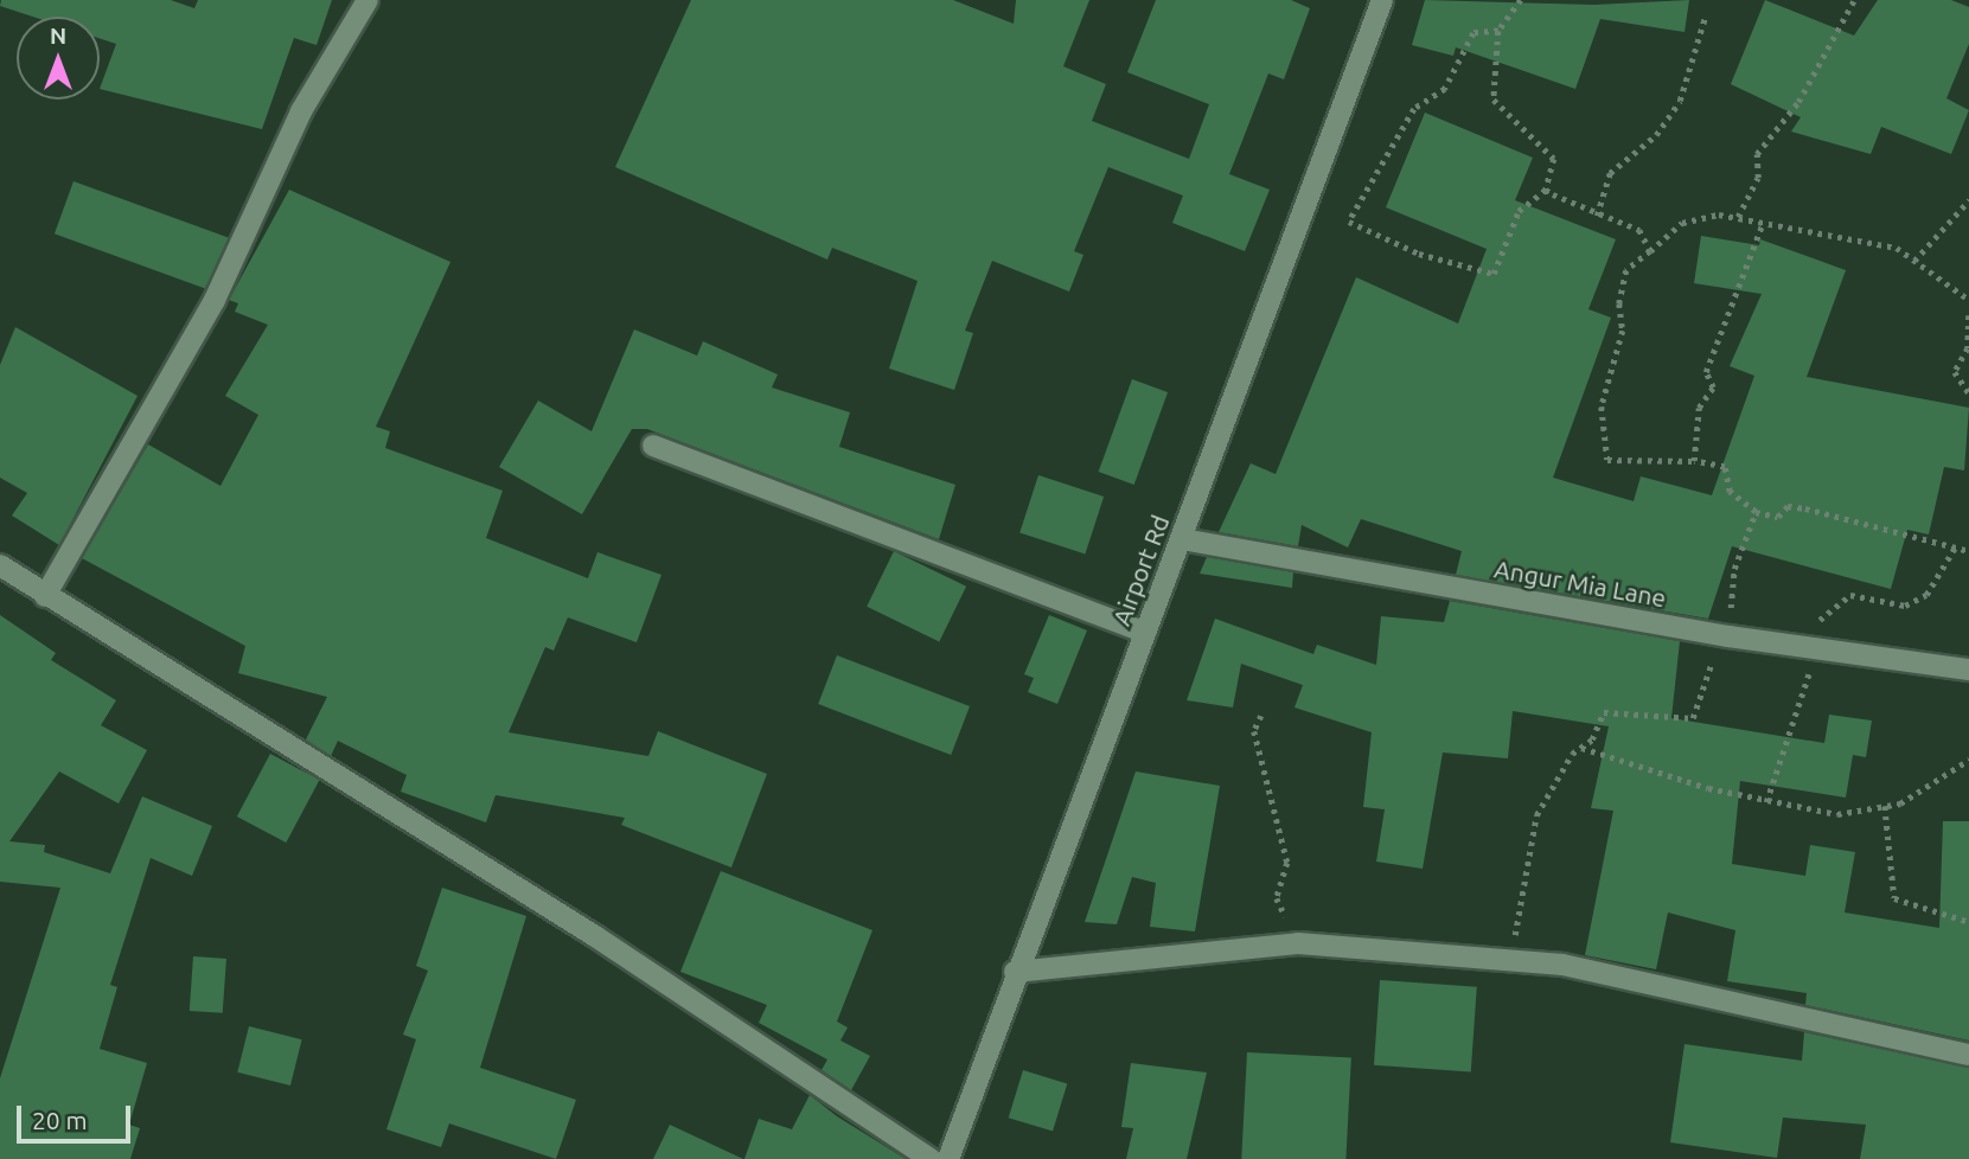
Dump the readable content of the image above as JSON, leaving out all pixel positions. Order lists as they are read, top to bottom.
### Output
{
  "streets": {
    "street": ["Airport Rd", "Angur Mia Lane"]
  },
  "crossings": [
    ["Airport Rd", "Angur Mia Lane"]
  ],
  "scale_bar": "20 m",
  "north": "top"
}
